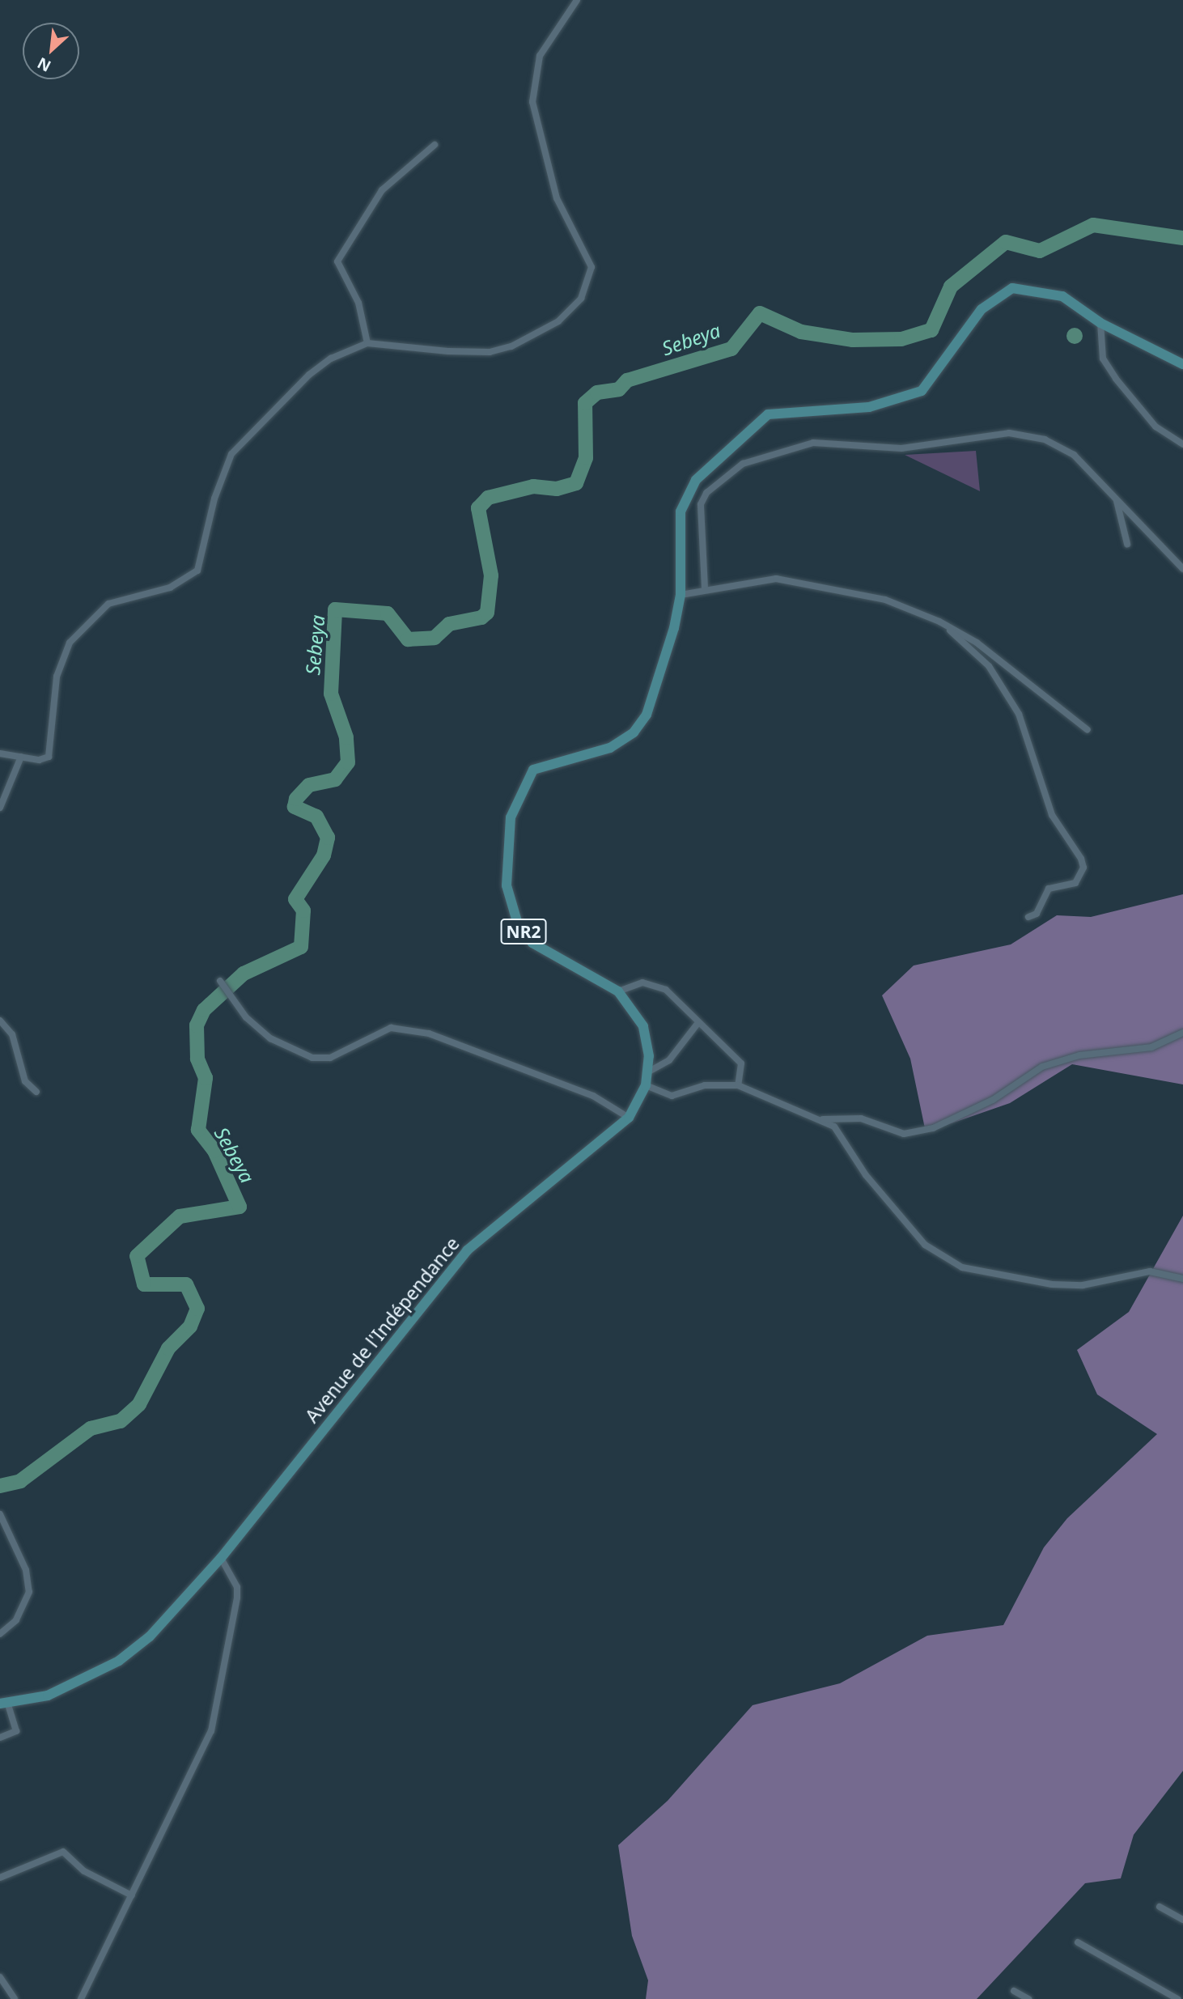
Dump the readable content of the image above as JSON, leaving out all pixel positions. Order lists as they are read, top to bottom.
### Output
{
  "streets": {
    "highway": ["NR2", "Avenue de l'Indépendance"]
  },
  "water": ["Sebeya"],
  "north": "bottom left"
}
